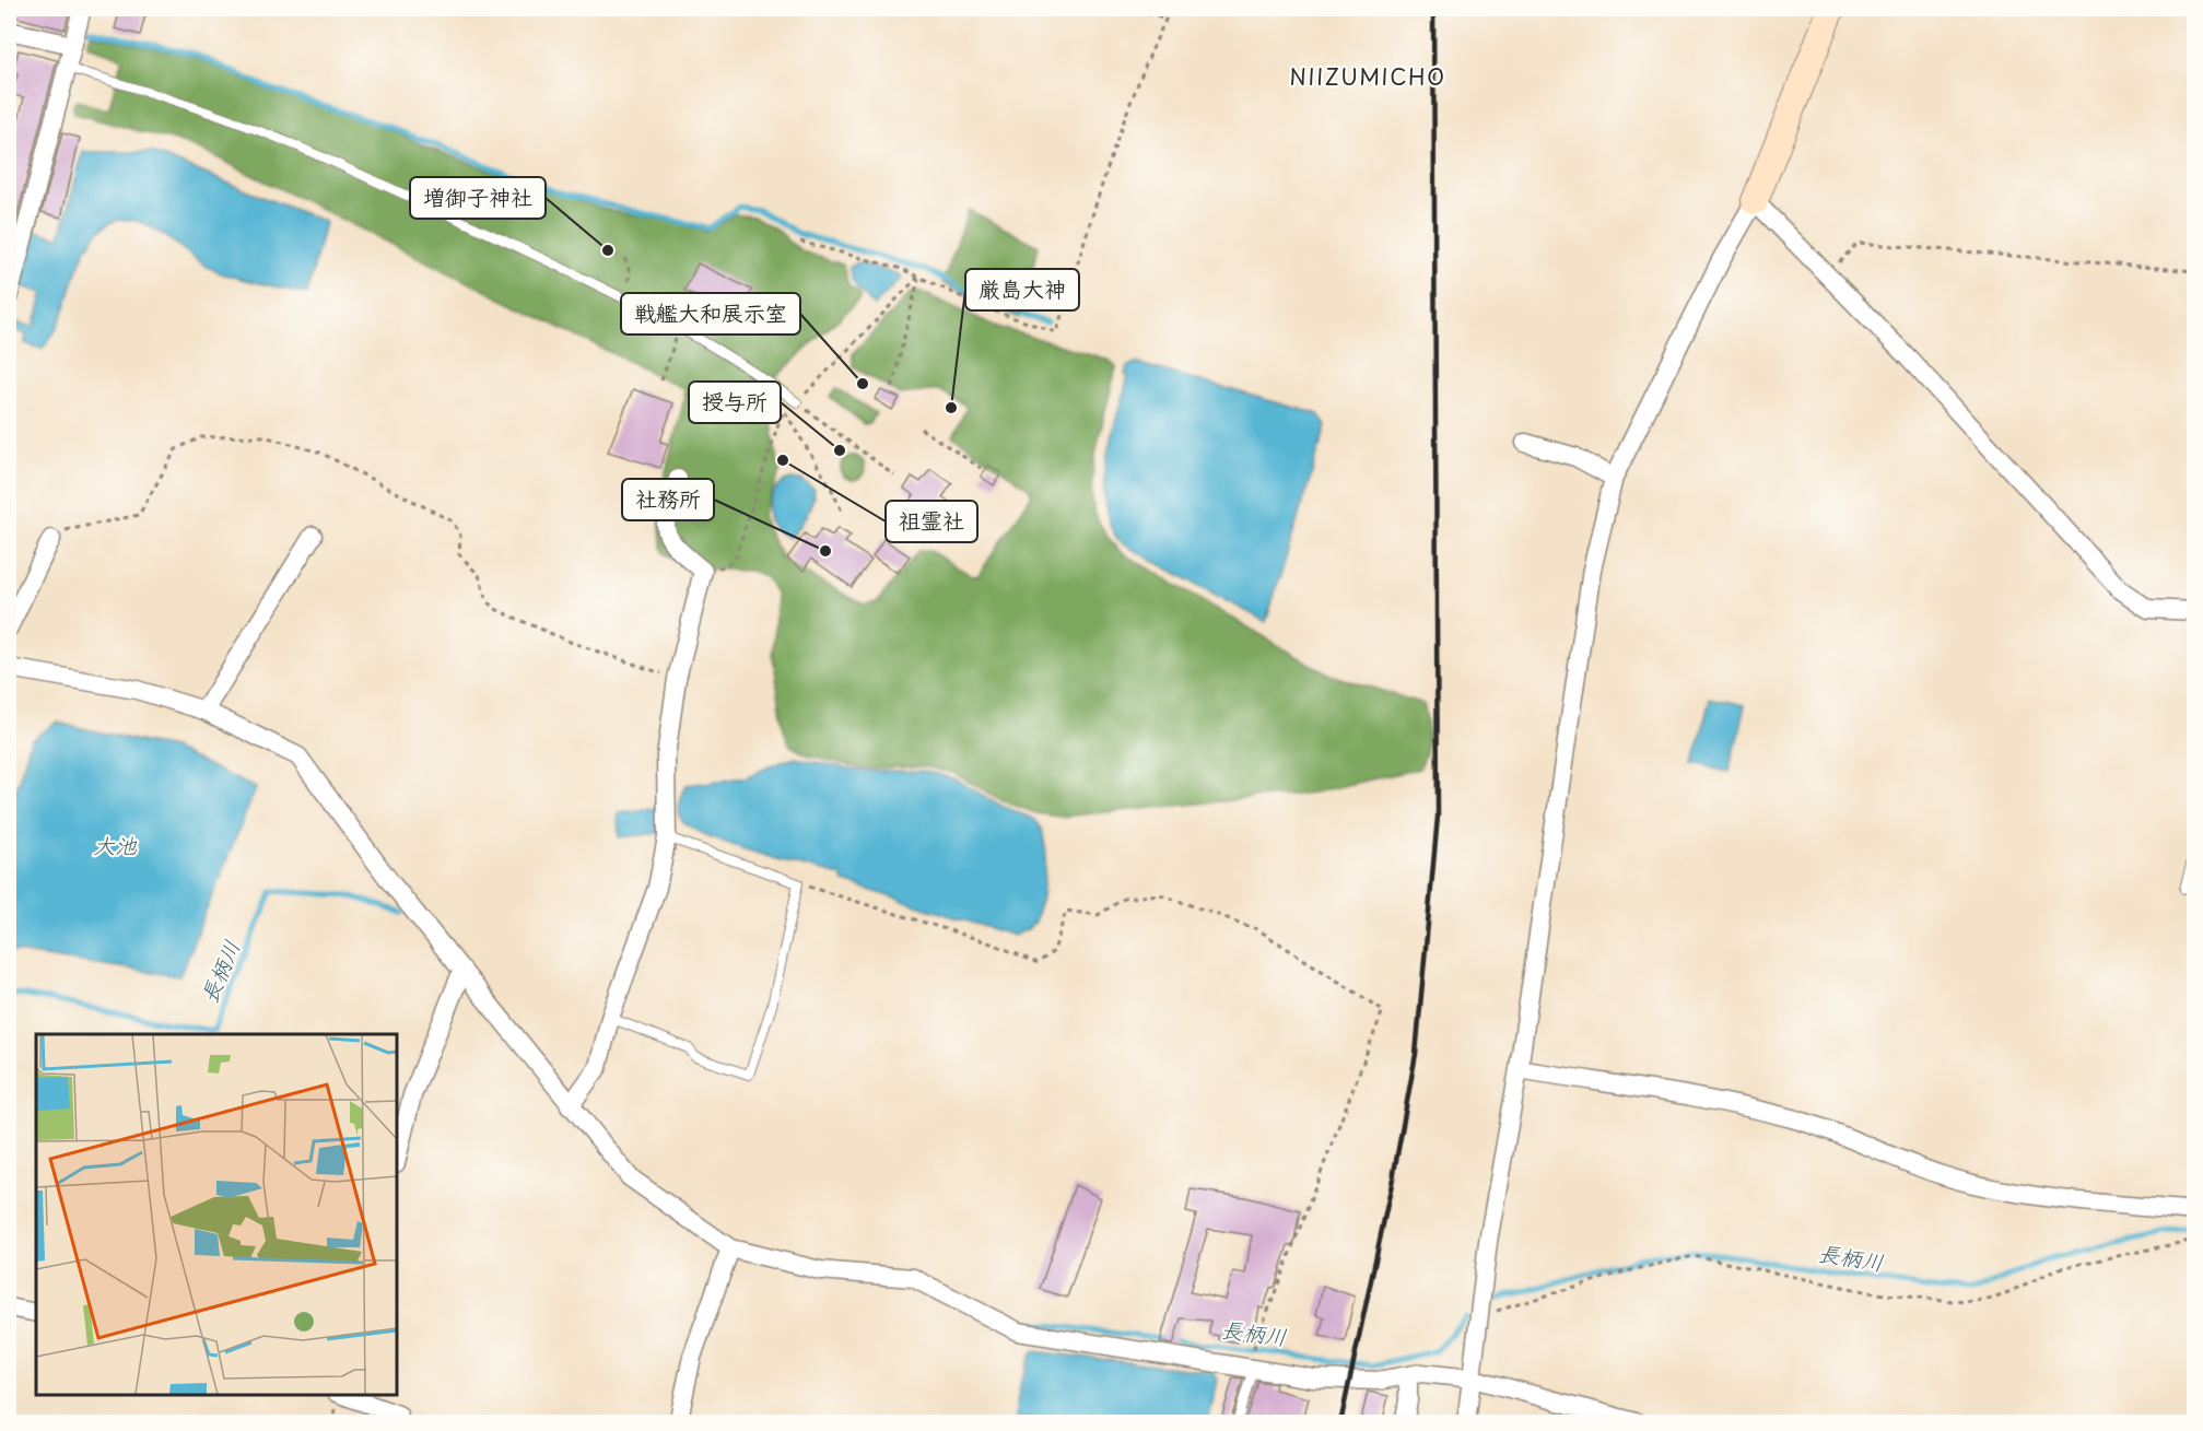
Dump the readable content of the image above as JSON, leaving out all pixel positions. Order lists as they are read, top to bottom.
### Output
{
  "districts": ["NIIZUMICHO"],
  "water": ["大池", "長柄川"],
  "places": [
    "増御子神社",
    "戦艦大和展示室",
    "厳島大神",
    "授与所",
    "祖霊社",
    "社務所"
  ]
}
